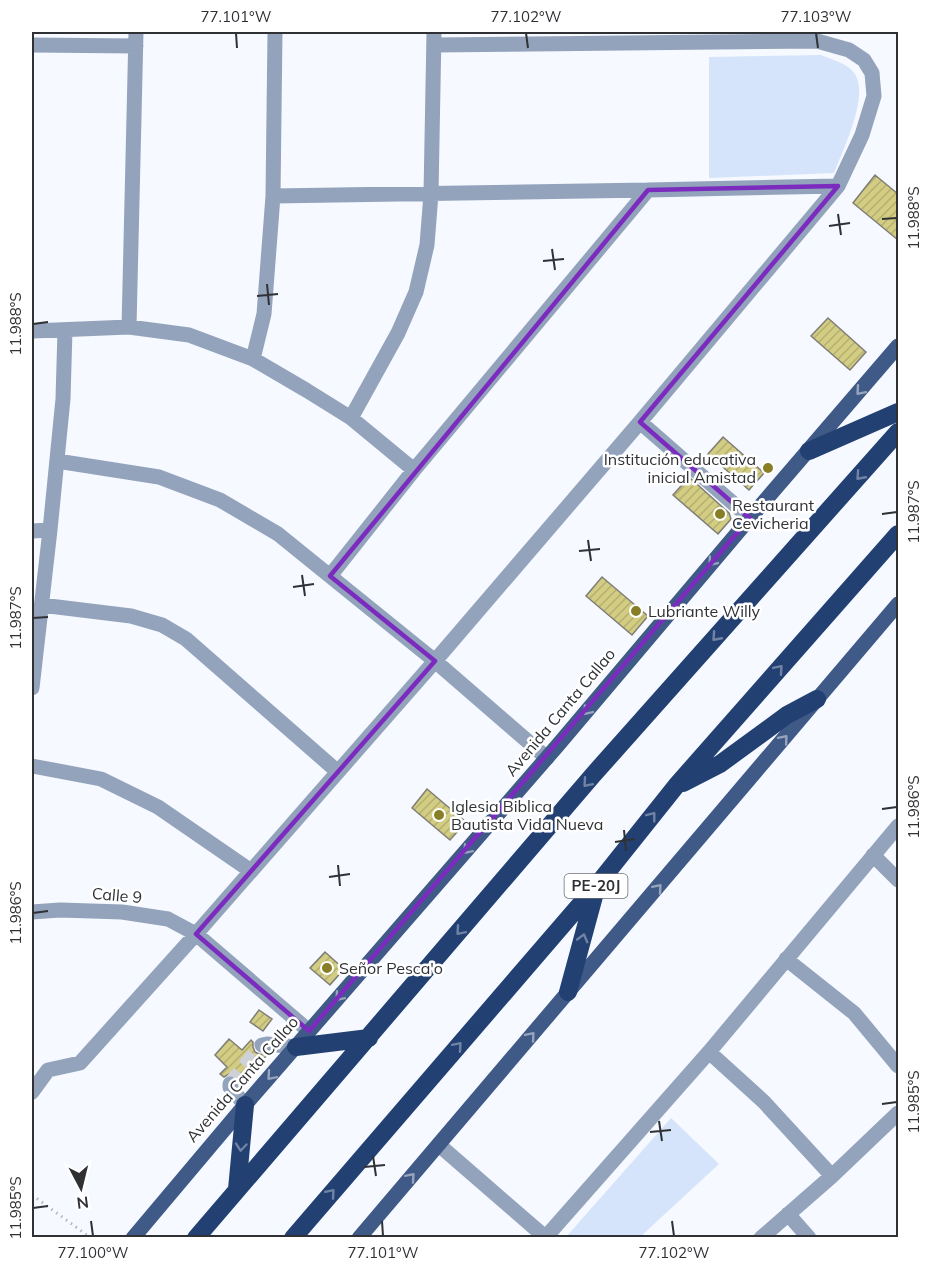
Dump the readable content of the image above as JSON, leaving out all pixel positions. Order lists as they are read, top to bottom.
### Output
{
  "streets": {
    "highway": ["PE-20J"],
    "main road": ["Avenida Canta Callao"],
    "street": ["Calle 9"]
  },
  "crossings": [
    ["Avenida Canta Callao", "Calle 9"]
  ],
  "one_way": ["Avenida Canta Callao"],
  "places": [
    "Institución educativa inicial Amistad",
    "Restaurant Cevicheria",
    "Lubriante Willy",
    "Iglesia Biblica Bautista Vida Nueva",
    "Señor Pesca'o"
  ],
  "north": "bottom",
  "coordinates": [
    "77.101°W",
    "77.102°W",
    "77.103°W",
    "11.988°S",
    "11.987°S",
    "11.986°S",
    "11.985°S",
    "77.100°W"
  ]
}
